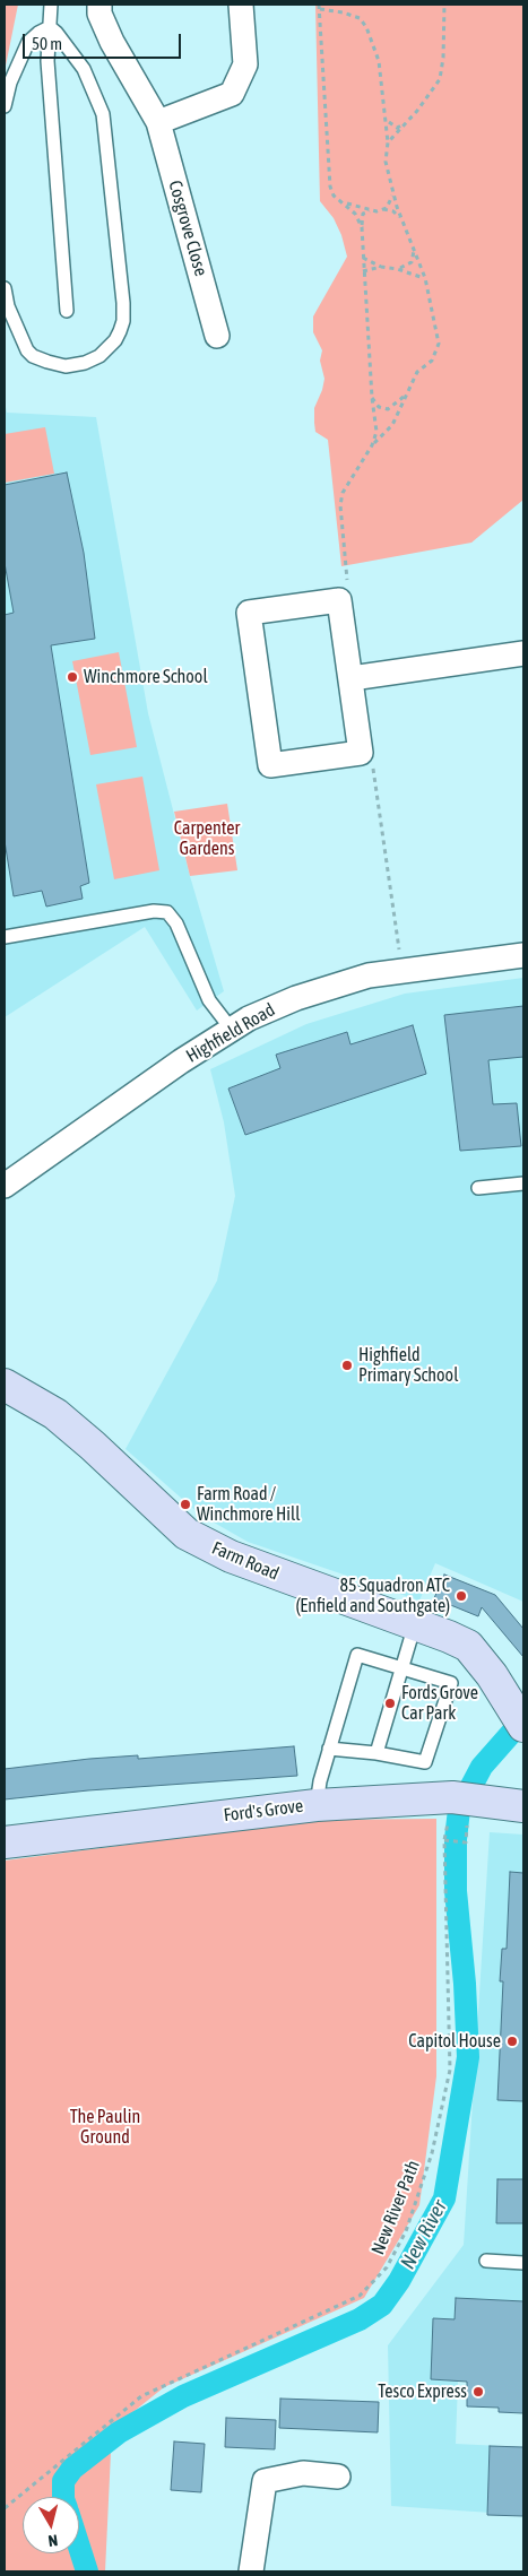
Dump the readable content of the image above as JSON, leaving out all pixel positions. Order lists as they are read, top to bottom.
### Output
{
  "streets": {
    "street": [
      "Cosgrove Close",
      "Highfield Road",
      "Farm Road",
      "Ford's Grove"
    ],
    "path": ["New River Path"]
  },
  "water": ["New River"],
  "parks": ["Carpenter Gardens", "The Paulin Ground"],
  "places": [
    "Winchmore School",
    "Highfield Primary School",
    "Farm Road / Winchmore Hill",
    "85 Squadron ATC (Enfield and Southgate)",
    "Fords Grove Car Park",
    "Capitol House",
    "Tesco Express"
  ],
  "scale_bar": "50 m",
  "north": "bottom"
}
